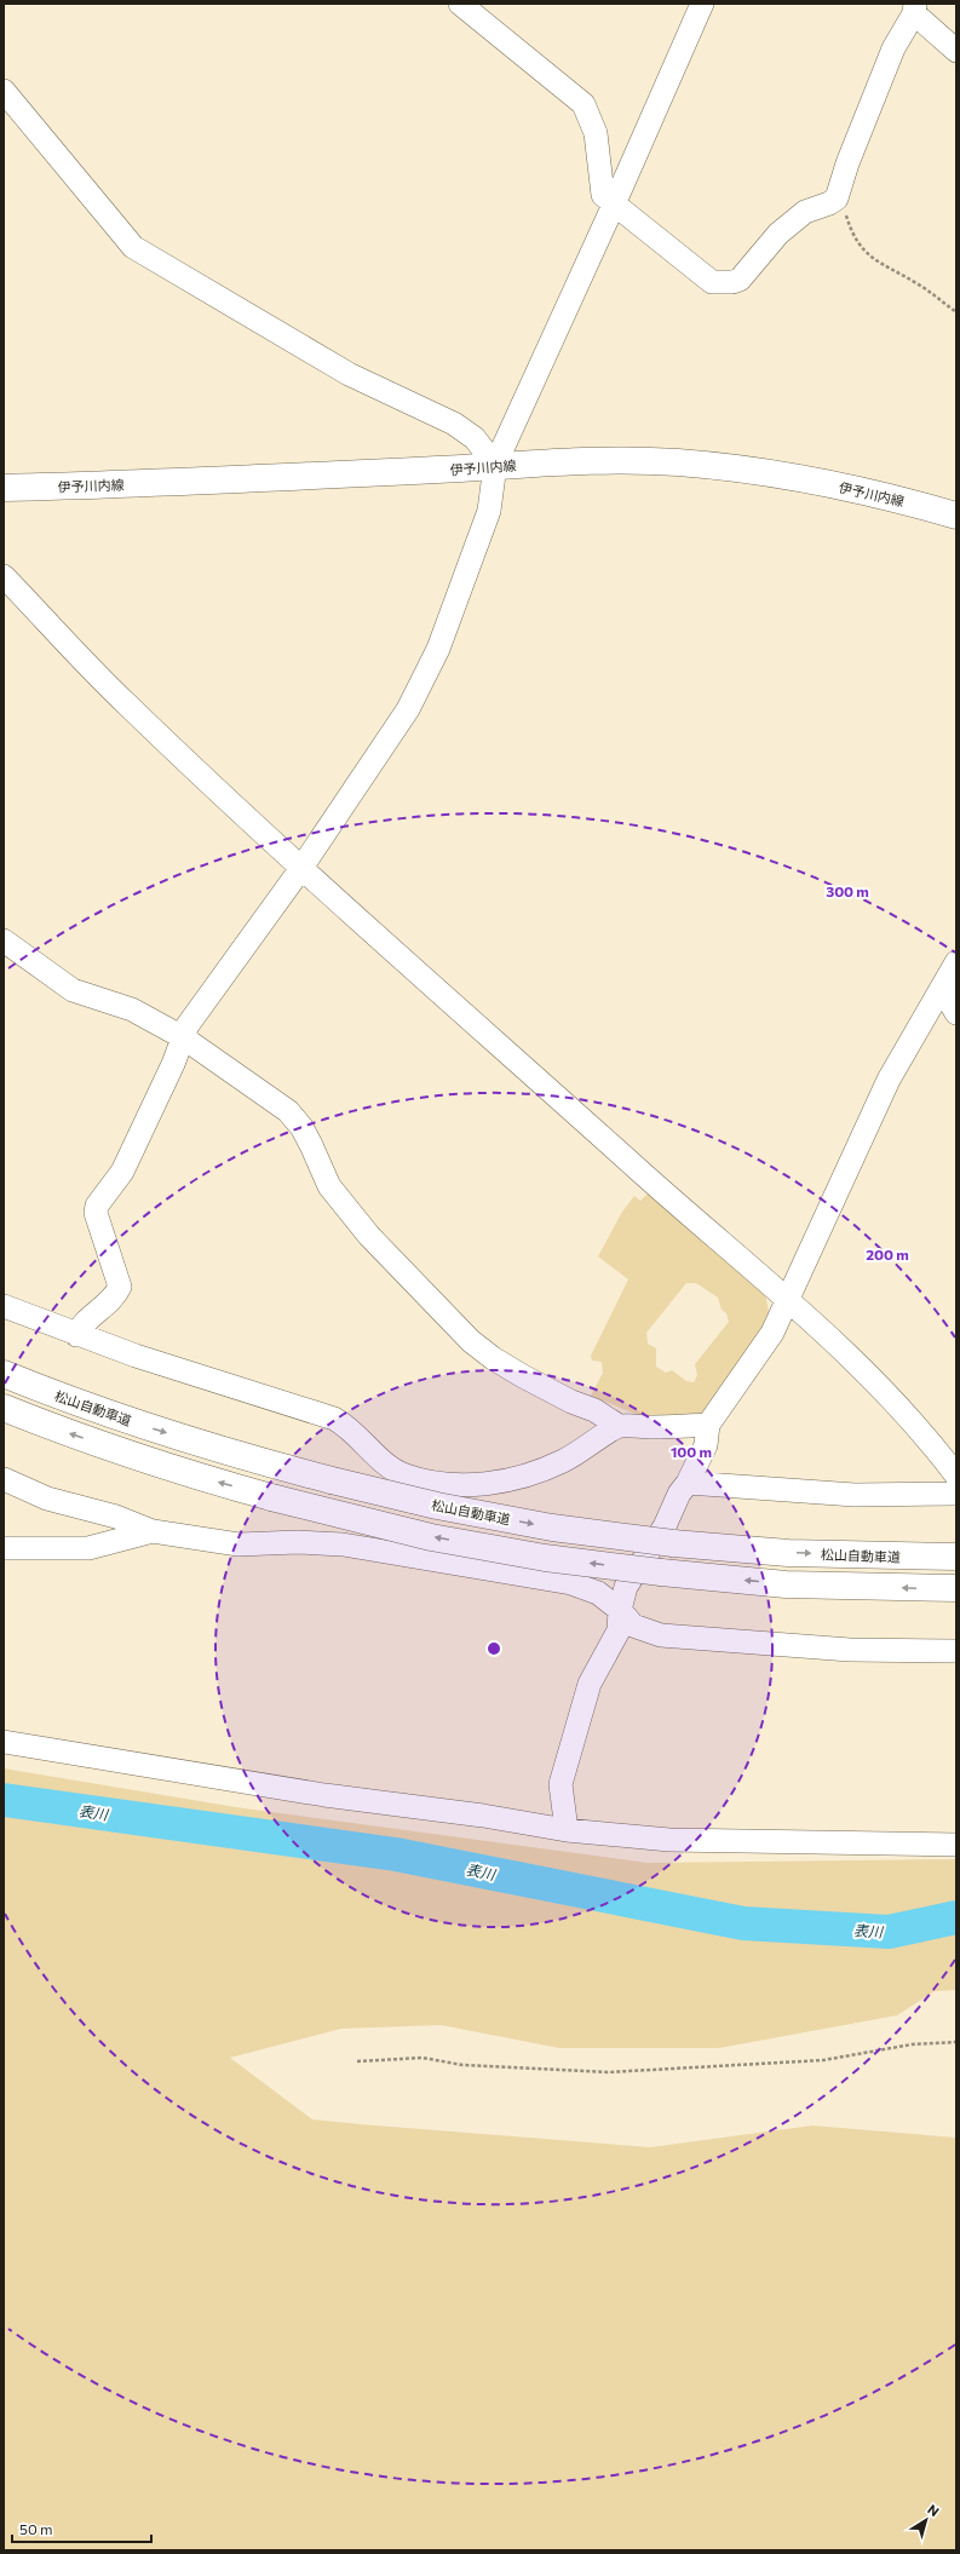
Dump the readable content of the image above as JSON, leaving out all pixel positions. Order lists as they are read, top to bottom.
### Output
{
  "streets": {
    "main road": ["伊予川内線", "松山自動車道"]
  },
  "water": ["表川"],
  "scale_bar": "50 m",
  "north": "top right",
  "rings": ["300 m", "200 m", "100 m"]
}
